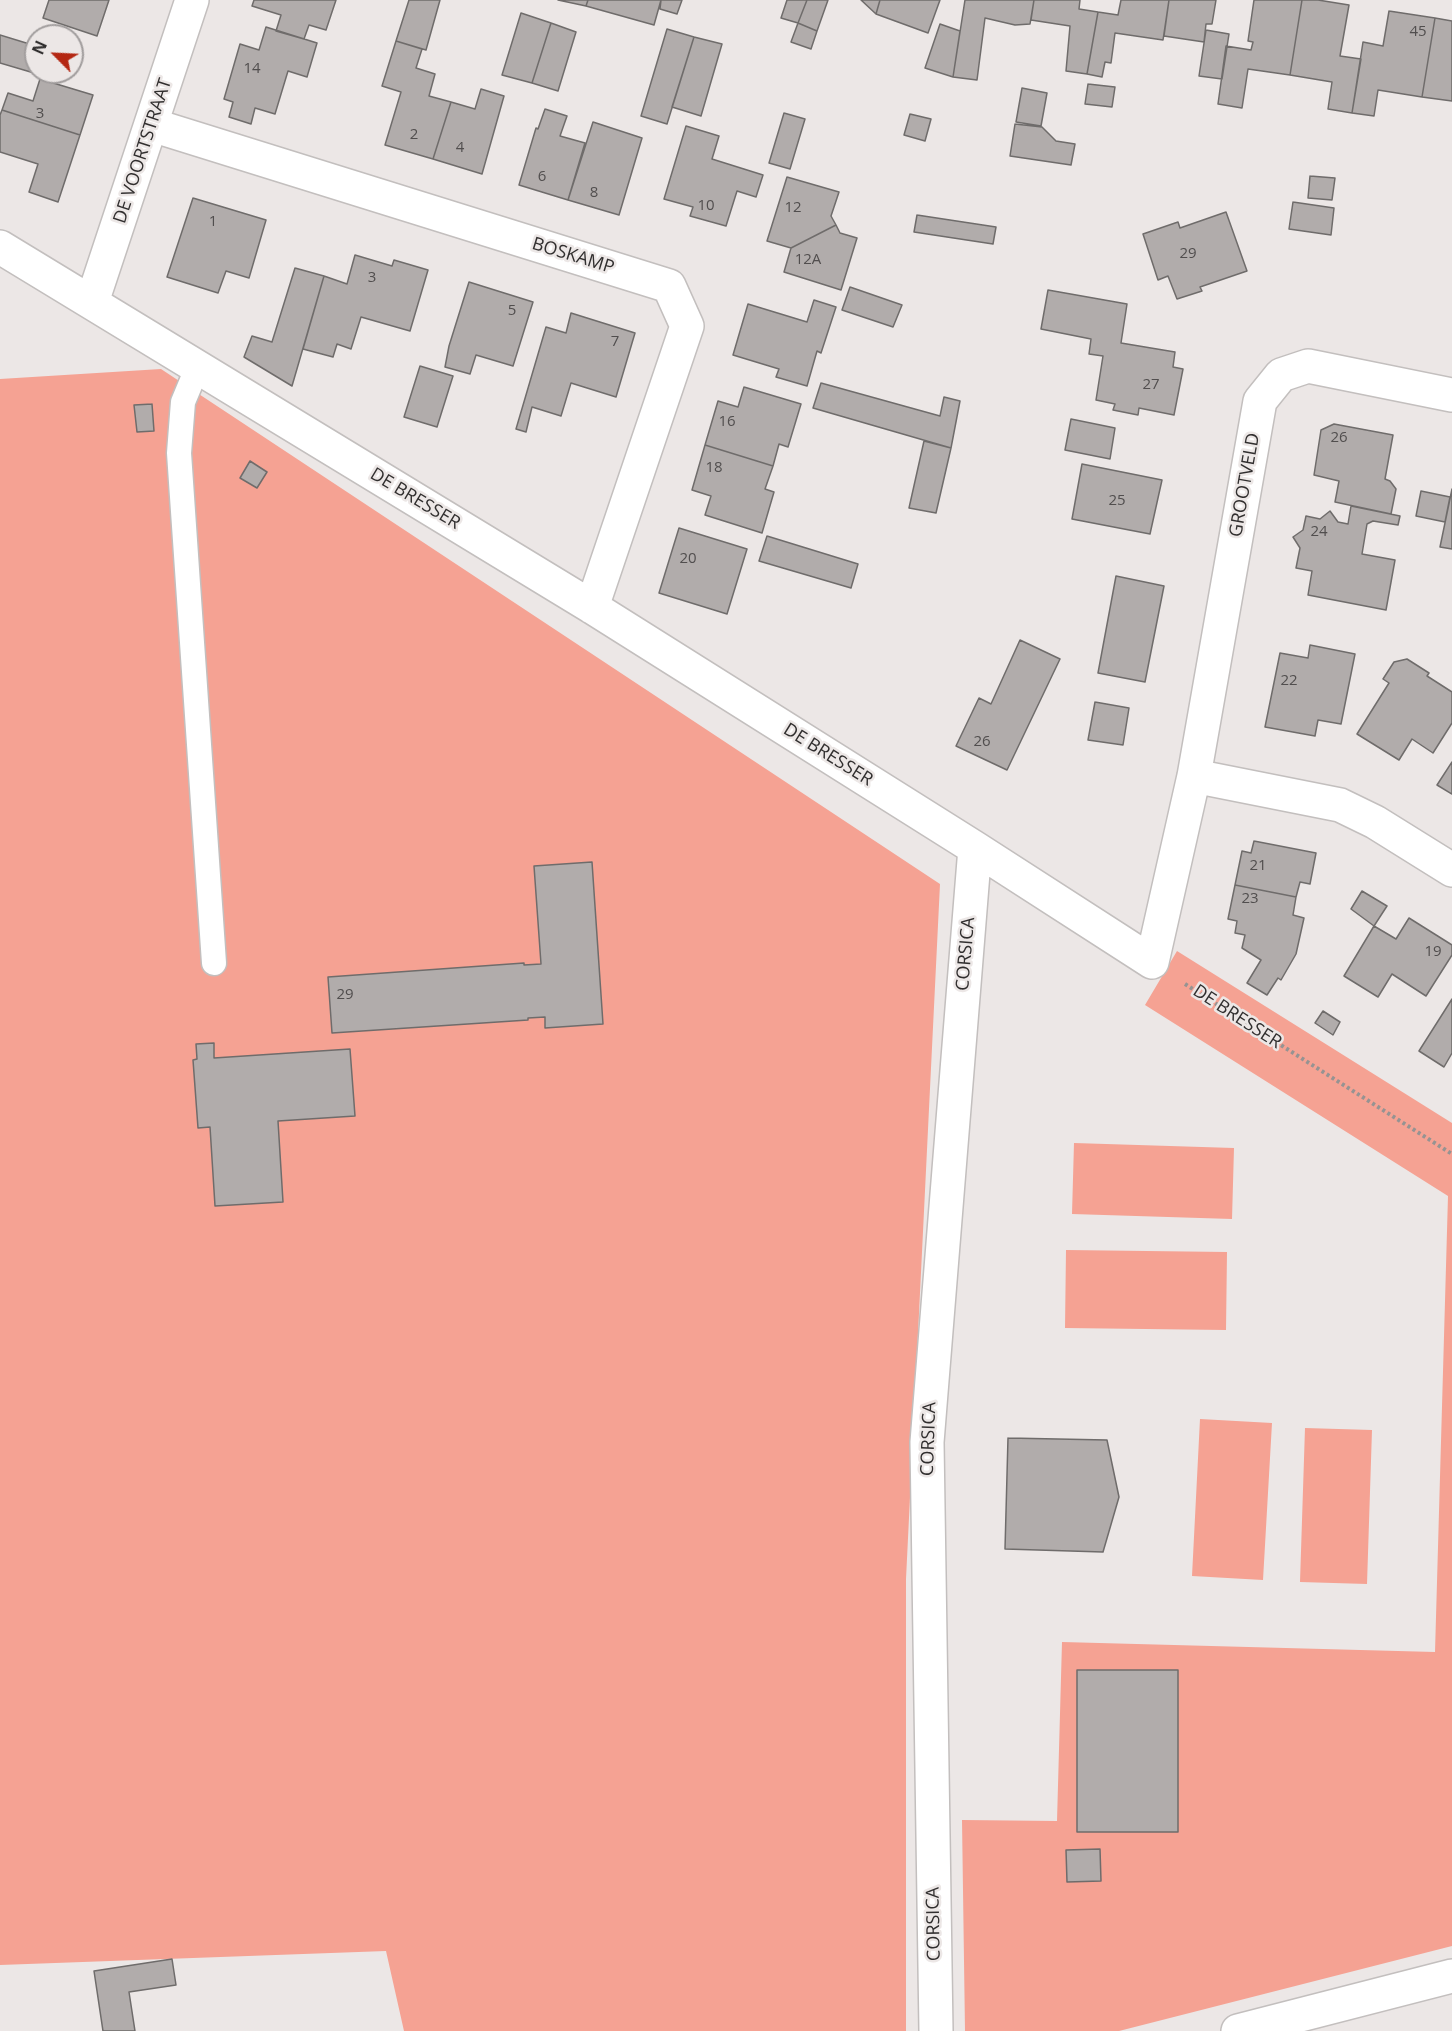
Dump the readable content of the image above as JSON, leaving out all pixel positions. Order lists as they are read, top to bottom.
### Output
{
  "streets": {
    "street": [
      "DE VOORTSTRAAT",
      "BOSKAMP",
      "GROOTVELD",
      "DE BRESSER",
      "CORSICA"
    ]
  },
  "crossings": [
    ["DE VOORTSTRAAT", "BOSKAMP"],
    ["DE VOORTSTRAAT", "DE BRESSER"],
    ["BOSKAMP", "DE BRESSER"],
    ["GROOTVELD", "DE BRESSER"],
    ["DE BRESSER", "CORSICA"]
  ],
  "house_numbers": [
    "45",
    "14",
    "3",
    "2",
    "4",
    "6",
    "8",
    "10",
    "12",
    "1",
    "29",
    "12A",
    "3",
    "5",
    "7",
    "27",
    "16",
    "26",
    "18",
    "25",
    "24",
    "20",
    "22",
    "26",
    "21",
    "23",
    "19",
    "29"
  ],
  "north": "top left"
}
